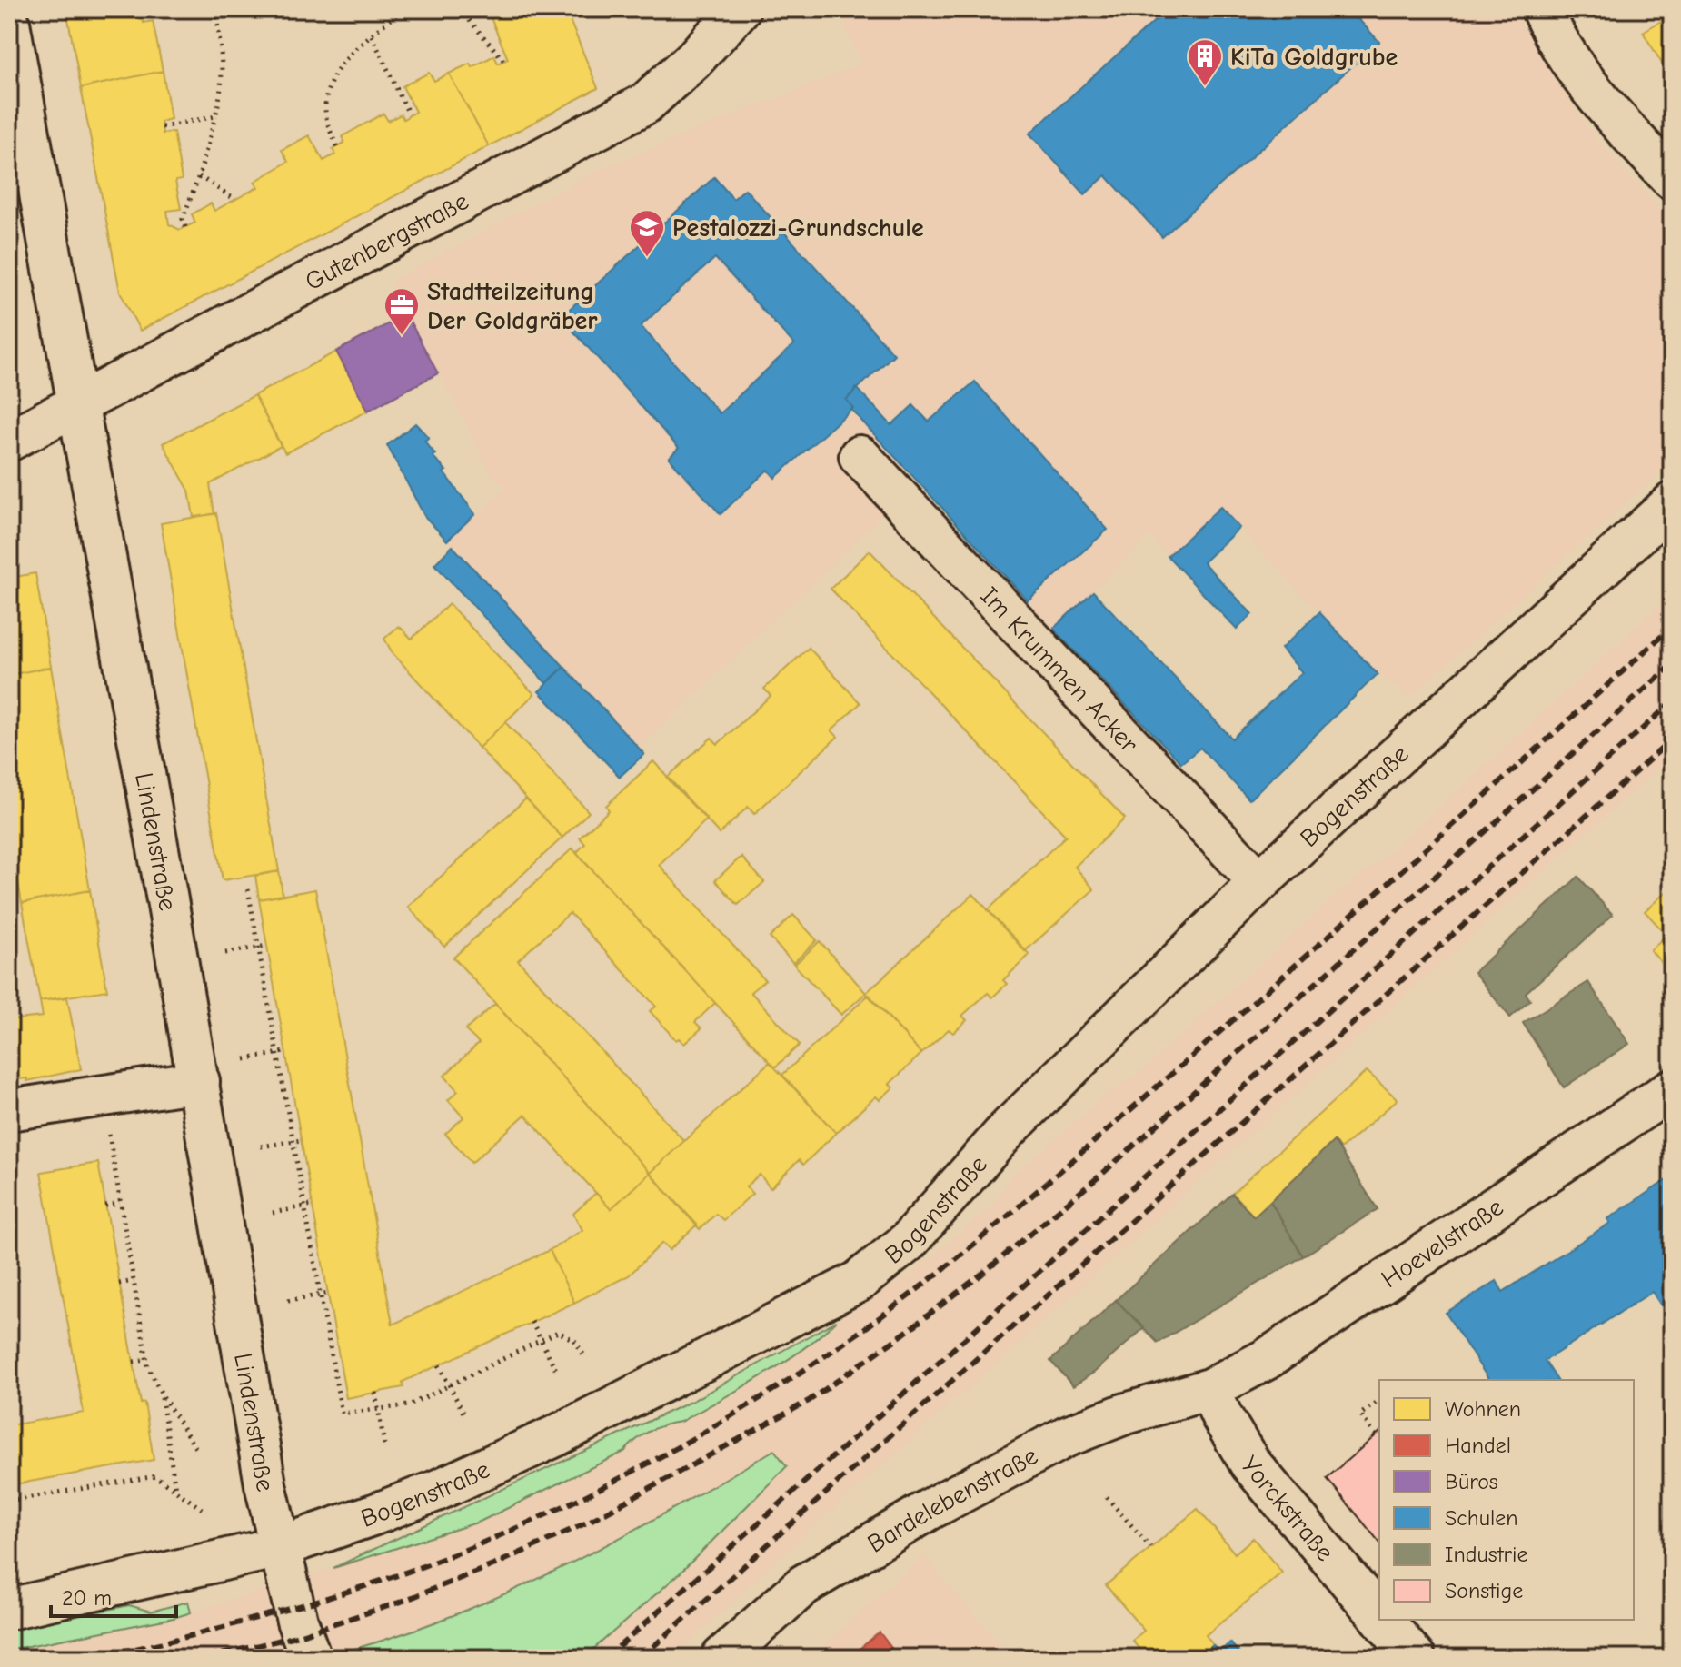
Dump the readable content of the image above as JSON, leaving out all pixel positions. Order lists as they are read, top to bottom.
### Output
{
  "streets": {
    "street": [
      "Gutenbergstraße",
      "Im Krummen Acker",
      "Bogenstraße",
      "Lindenstraße",
      "Hoevelstraße",
      "Bardelebenstraße",
      "Yorckstraße"
    ]
  },
  "crossings": [
    ["Gutenbergstraße", "Lindenstraße"],
    ["Im Krummen Acker", "Bogenstraße"],
    ["Bogenstraße", "Lindenstraße"],
    ["Hoevelstraße", "Bardelebenstraße"],
    ["Hoevelstraße", "Yorckstraße"],
    ["Bardelebenstraße", "Yorckstraße"]
  ],
  "places": {
    "building": ["KiTa Goldgrube"],
    "school or university": ["Pestalozzi-Grundschule"],
    "office": ["Stadtteilzeitung Der Goldgräber"]
  },
  "legend": [
    "Wohnen",
    "Handel",
    "Büros",
    "Schulen",
    "Industrie",
    "Sonstige"
  ],
  "scale_bar": "20 m"
}
